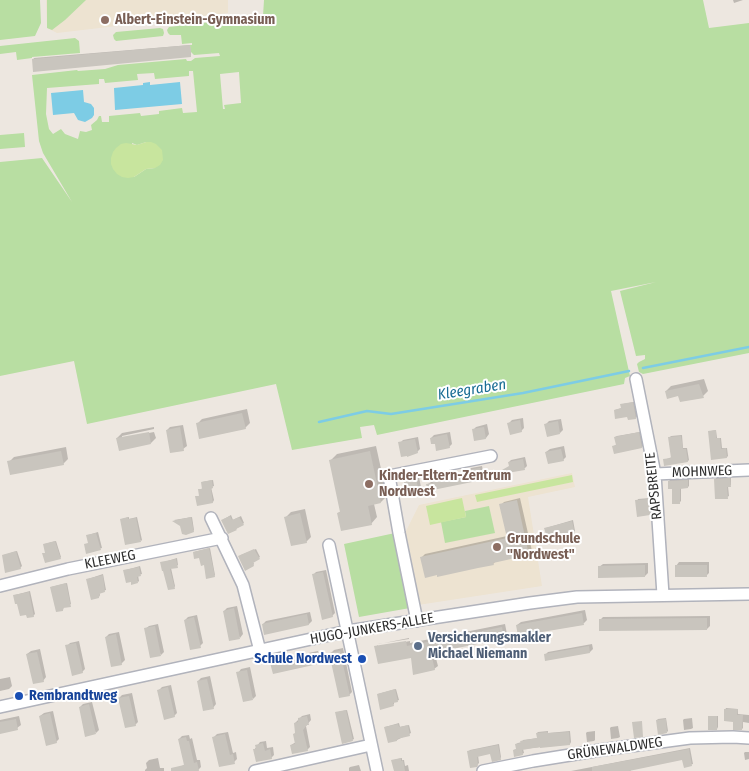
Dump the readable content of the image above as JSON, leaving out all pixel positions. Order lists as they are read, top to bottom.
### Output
{
  "streets": {
    "street": [
      "MOHNWEG",
      "RAPSBREITE",
      "KLEEWEG",
      "HUGO-JUNKERS-ALLEE",
      "GRÜNEWALDWEG"
    ]
  },
  "crossings": [
    ["MOHNWEG", "RAPSBREITE"],
    ["RAPSBREITE", "HUGO-JUNKERS-ALLEE"]
  ],
  "water": ["Kleegraben"],
  "places": [
    "Albert-Einstein-Gymnasium",
    "Kinder-Eltern-Zentrum Nordwest",
    "Grundschule \"Nordwest\"",
    "Versicherungsmakler Michael Niemann",
    "Schule Nordwest",
    "Rembrandtweg"
  ]
}
